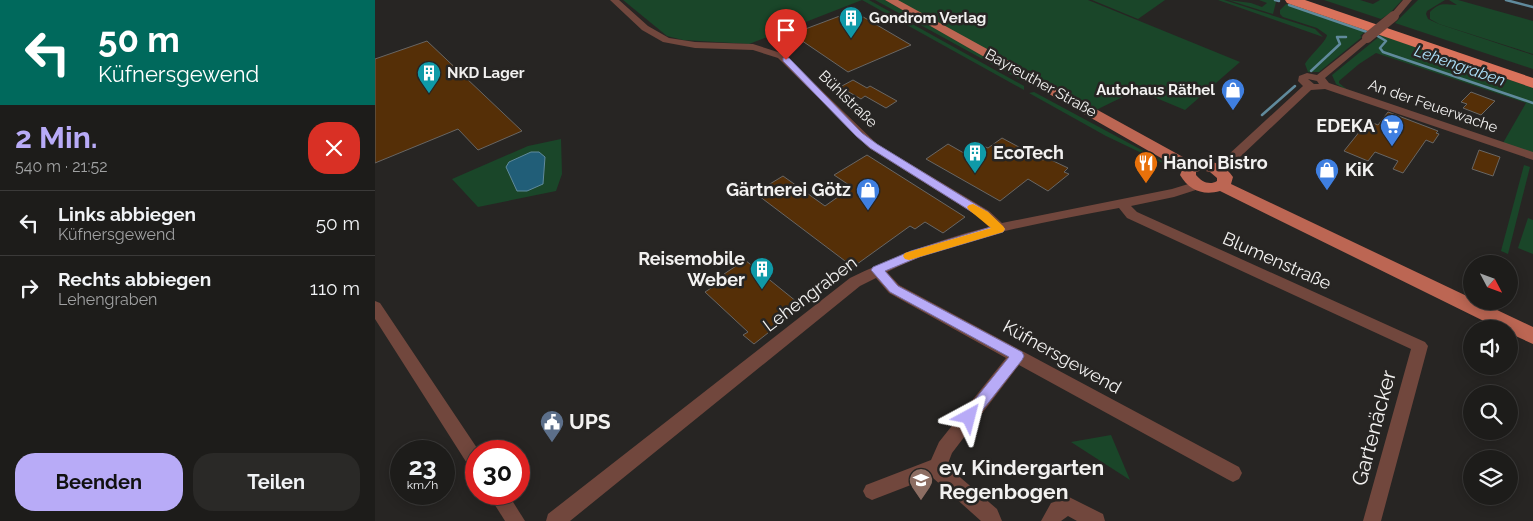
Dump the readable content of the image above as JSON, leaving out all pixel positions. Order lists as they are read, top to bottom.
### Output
{
  "streets": {
    "main road": ["Bayreuther Straße"],
    "street": [
      "Bühlstraße",
      "An der Feuerwache",
      "Blumenstraße",
      "Lehengraben",
      "Küfnersgewend",
      "Gartenäcker"
    ]
  },
  "crossings": [
    ["Bühlstraße", "Lehengraben"],
    ["Blumenstraße", "Lehengraben"],
    ["Blumenstraße", "Gartenäcker"],
    ["Lehengraben", "Küfnersgewend"]
  ],
  "water": ["Lehengraben"],
  "places": {
    "building": [
      "Gondrom Verlag",
      "NKD Lager",
      "EcoTech",
      "Reisemobile Weber"
    ],
    "shop": ["Autohaus Räthel", "KiK", "Gärtnerei Götz"],
    "supermarket": ["EDEKA"],
    "restaurant": ["Hanoi Bistro"],
    "public building": ["UPS"],
    "school or university": ["ev. Kindergarten Regenbogen"]
  },
  "north": "bottom right",
  "page": {
    "turn": ["50 m", "Küfnersgewend"],
    "heading": ["2 Min.", "540 m · 21:52"],
    "list": [
      {
        "name": "Links abbiegen",
        "note": "Küfnersgewend",
        "value": "50 m"
      },
      {
        "name": "Rechts abbiegen",
        "note": "Lehengraben",
        "value": "110 m"
      }
    ],
    "speed": "23 km/h",
    "limit": "30",
    "buttons": ["Beenden", "Teilen"]
  }
}
